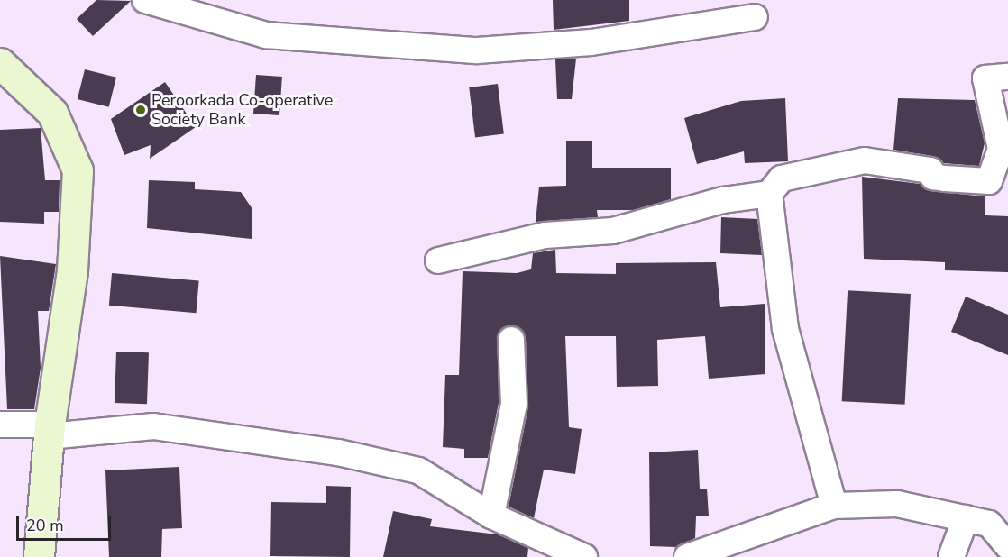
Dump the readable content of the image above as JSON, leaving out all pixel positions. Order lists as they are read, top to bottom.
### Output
{
  "places": ["Peroorkada Co-operative Society Bank"],
  "scale_bar": "20 m"
}
